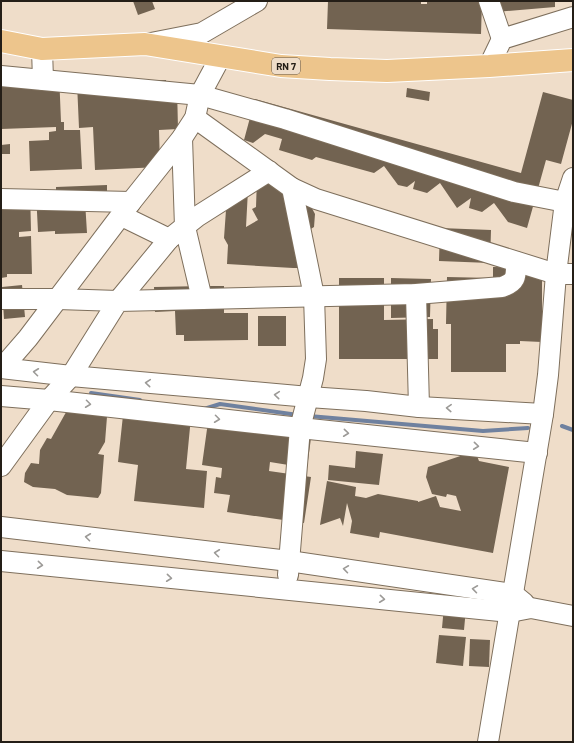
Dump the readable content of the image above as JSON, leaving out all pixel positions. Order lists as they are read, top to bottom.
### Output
{
  "streets": {
    "main road": ["RN 7"]
  }
}
